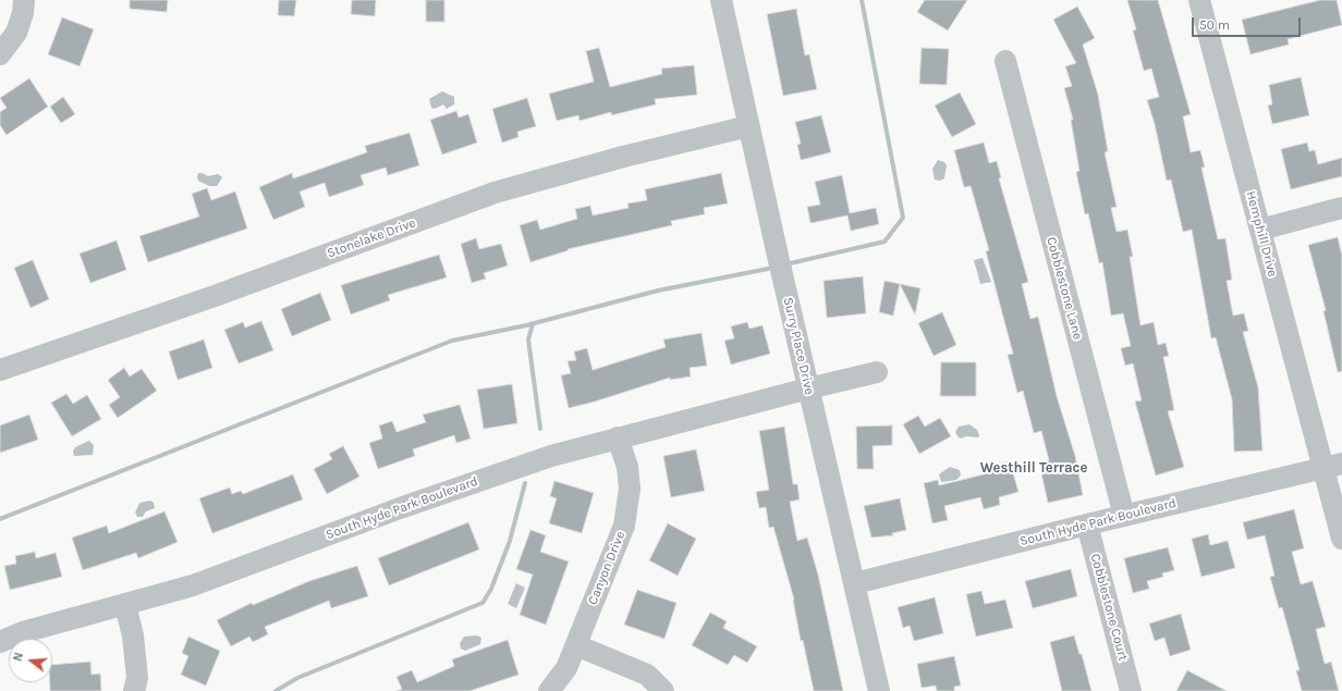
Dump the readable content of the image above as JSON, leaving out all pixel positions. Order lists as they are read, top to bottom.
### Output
{
  "streets": {
    "street": [
      "Hemphill Drive",
      "Stonelake Drive",
      "Cobblestone Lane",
      "Surry Place Drive",
      "South Hyde Park Boulevard",
      "Canyon Drive",
      "Cobblestone Court"
    ]
  },
  "crossings": [
    ["Hemphill Drive", "South Hyde Park Boulevard"],
    ["Stonelake Drive", "Surry Place Drive"],
    ["Cobblestone Lane", "South Hyde Park Boulevard"],
    ["Surry Place Drive", "South Hyde Park Boulevard"],
    ["South Hyde Park Boulevard", "Canyon Drive"],
    ["South Hyde Park Boulevard", "Cobblestone Court"]
  ],
  "districts": ["Westhill Terrace"],
  "scale_bar": "50 m",
  "north": "left"
}
